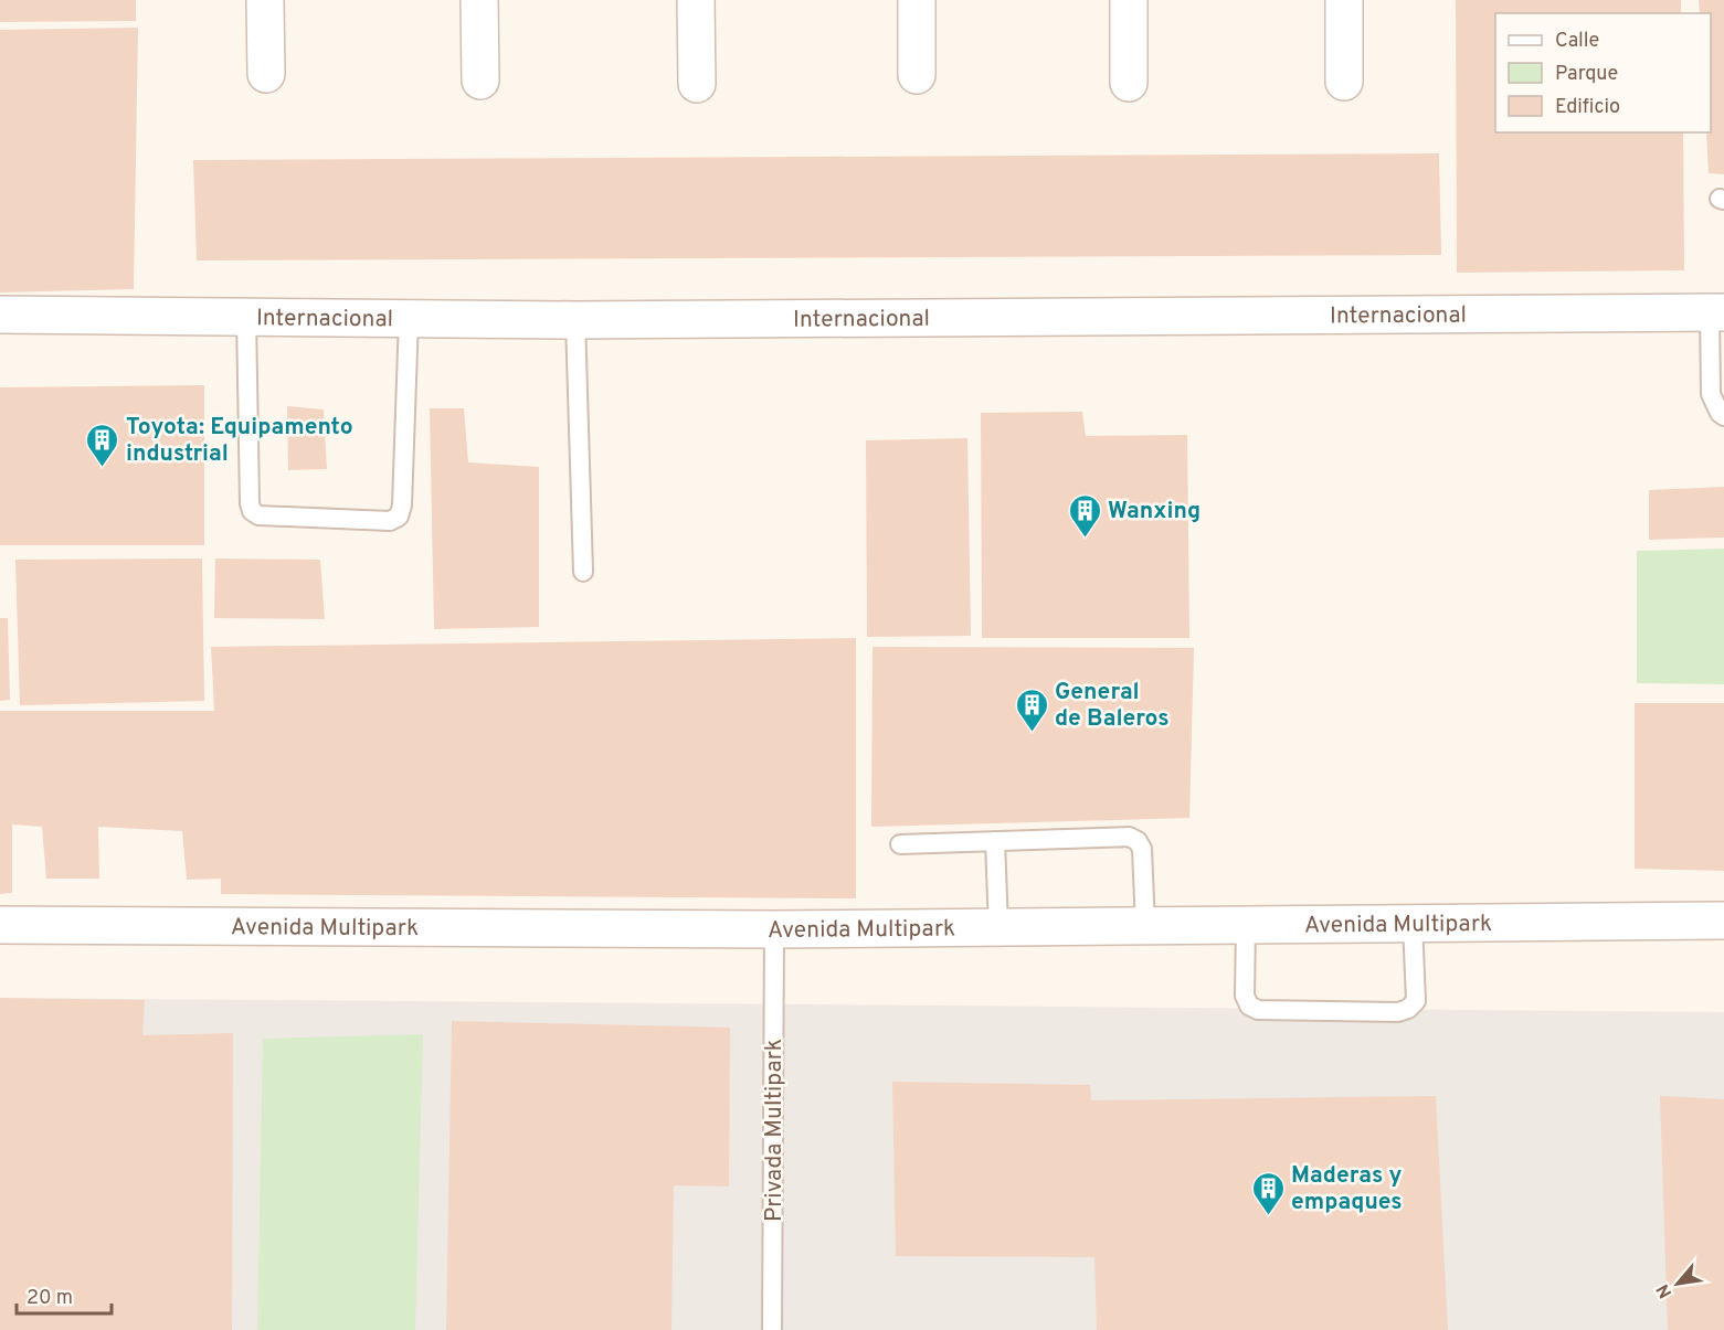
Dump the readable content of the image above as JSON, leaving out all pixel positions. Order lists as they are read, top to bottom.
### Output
{
  "streets": {
    "street": ["Internacional", "Avenida Multipark"],
    "lane": ["Privada Multipark"]
  },
  "crossings": [
    ["Avenida Multipark", "Privada Multipark"]
  ],
  "places": {
    "building": [
      "Toyota: Equipamento industrial",
      "Wanxing",
      "General de Baleros",
      "Maderas y empaques"
    ]
  },
  "legend": ["Calle", "Parque", "Edificio"],
  "scale_bar": "20 m",
  "north": "bottom left"
}
